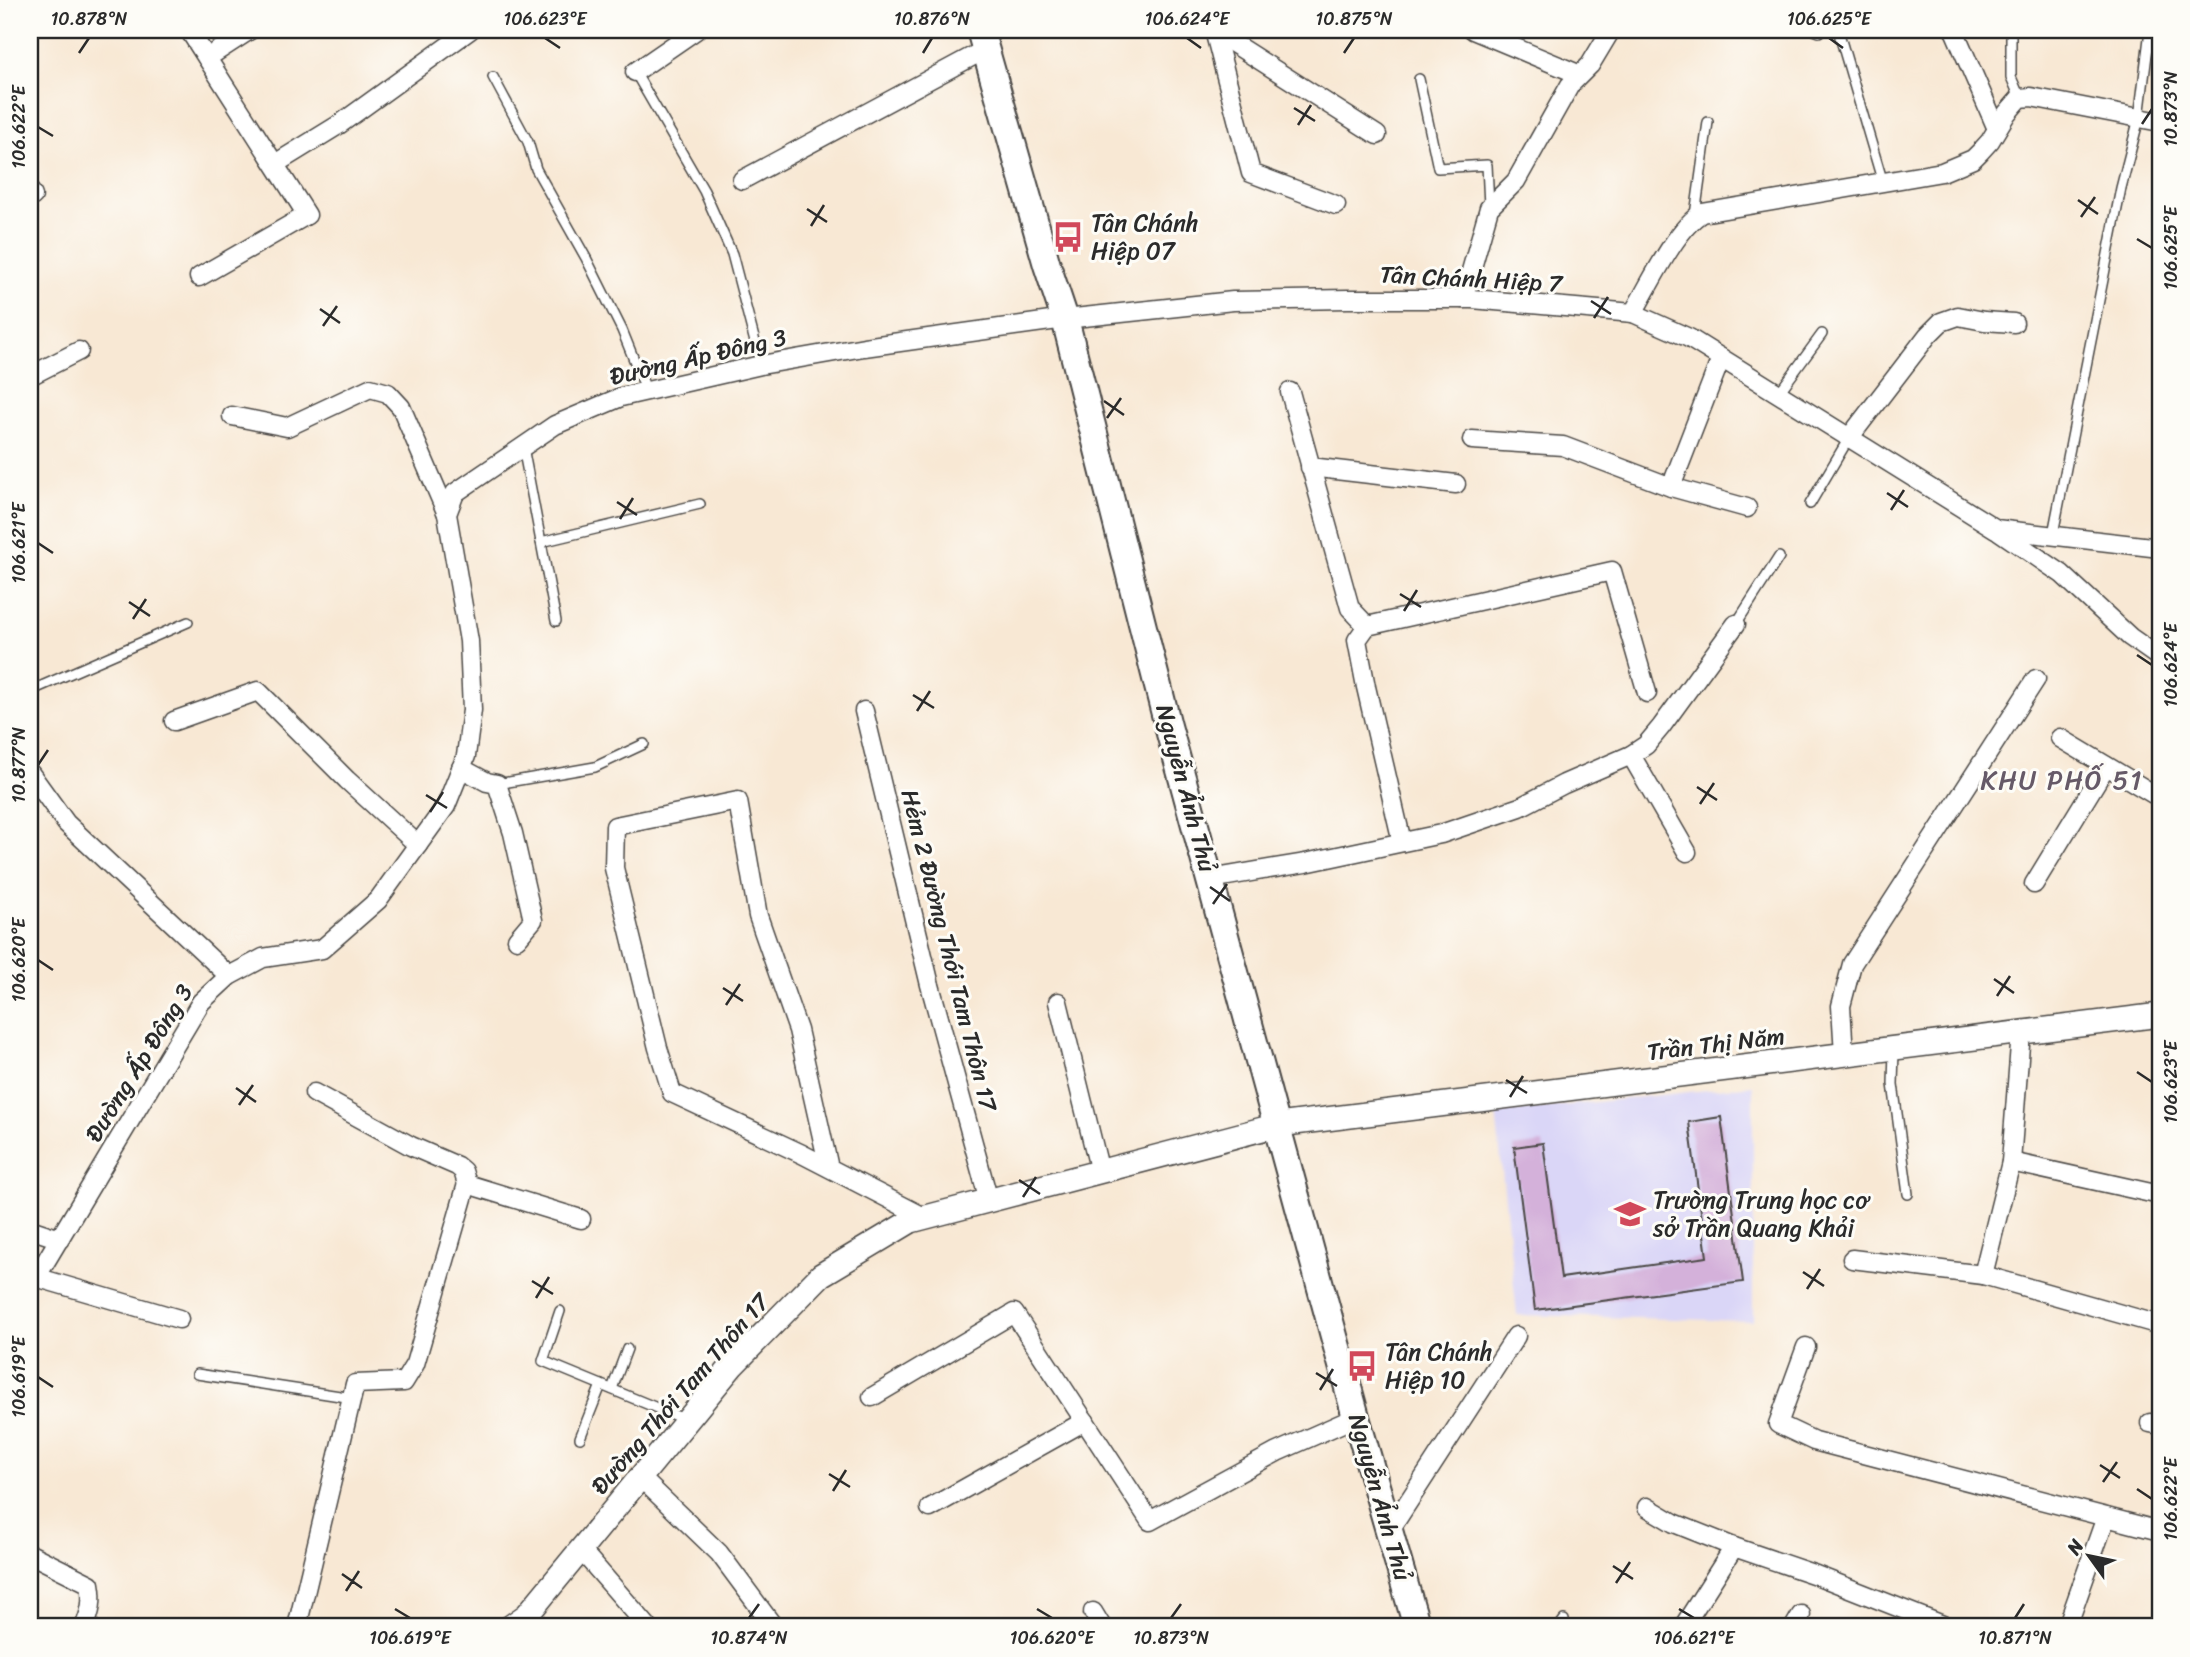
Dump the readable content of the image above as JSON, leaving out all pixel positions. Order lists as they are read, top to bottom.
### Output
{
  "streets": {
    "main road": ["Nguyễn Ảnh Thủ"],
    "street": [
      "Tân Chánh Hiệp 7",
      "Đường Ấp Đông 3",
      "Hẻm 2 Đường Thới Tam Thôn 17",
      "Trần Thị Năm",
      "Đường Thới Tam Thôn 17"
    ]
  },
  "crossings": [
    ["Tân Chánh Hiệp 7", "Đường Ấp Đông 3"],
    ["Tân Chánh Hiệp 7", "Nguyễn Ảnh Thủ"],
    ["Đường Ấp Đông 3", "Nguyễn Ảnh Thủ"],
    ["Nguyễn Ảnh Thủ", "Trần Thị Năm"],
    ["Nguyễn Ảnh Thủ", "Đường Thới Tam Thôn 17"],
    ["Hẻm 2 Đường Thới Tam Thôn 17", "Đường Thới Tam Thôn 17"],
    ["Trần Thị Năm", "Đường Thới Tam Thôn 17"]
  ],
  "districts": ["KHU PHỐ 51"],
  "places": {
    "bus stop": ["Tân Chánh Hiệp 07", "Tân Chánh Hiệp 10"],
    "school or university": ["Trường Trung học cơ sở Trần Quang Khải"]
  },
  "north": "top left",
  "coordinates": [
    "10.878°N",
    "106.623°E",
    "10.876°N",
    "106.624°E",
    "10.875°N",
    "106.625°E",
    "10.873°N",
    "106.622°E",
    "106.621°E",
    "10.877°N",
    "106.620°E",
    "106.619°E",
    "10.874°N",
    "10.871°N"
  ]
}
